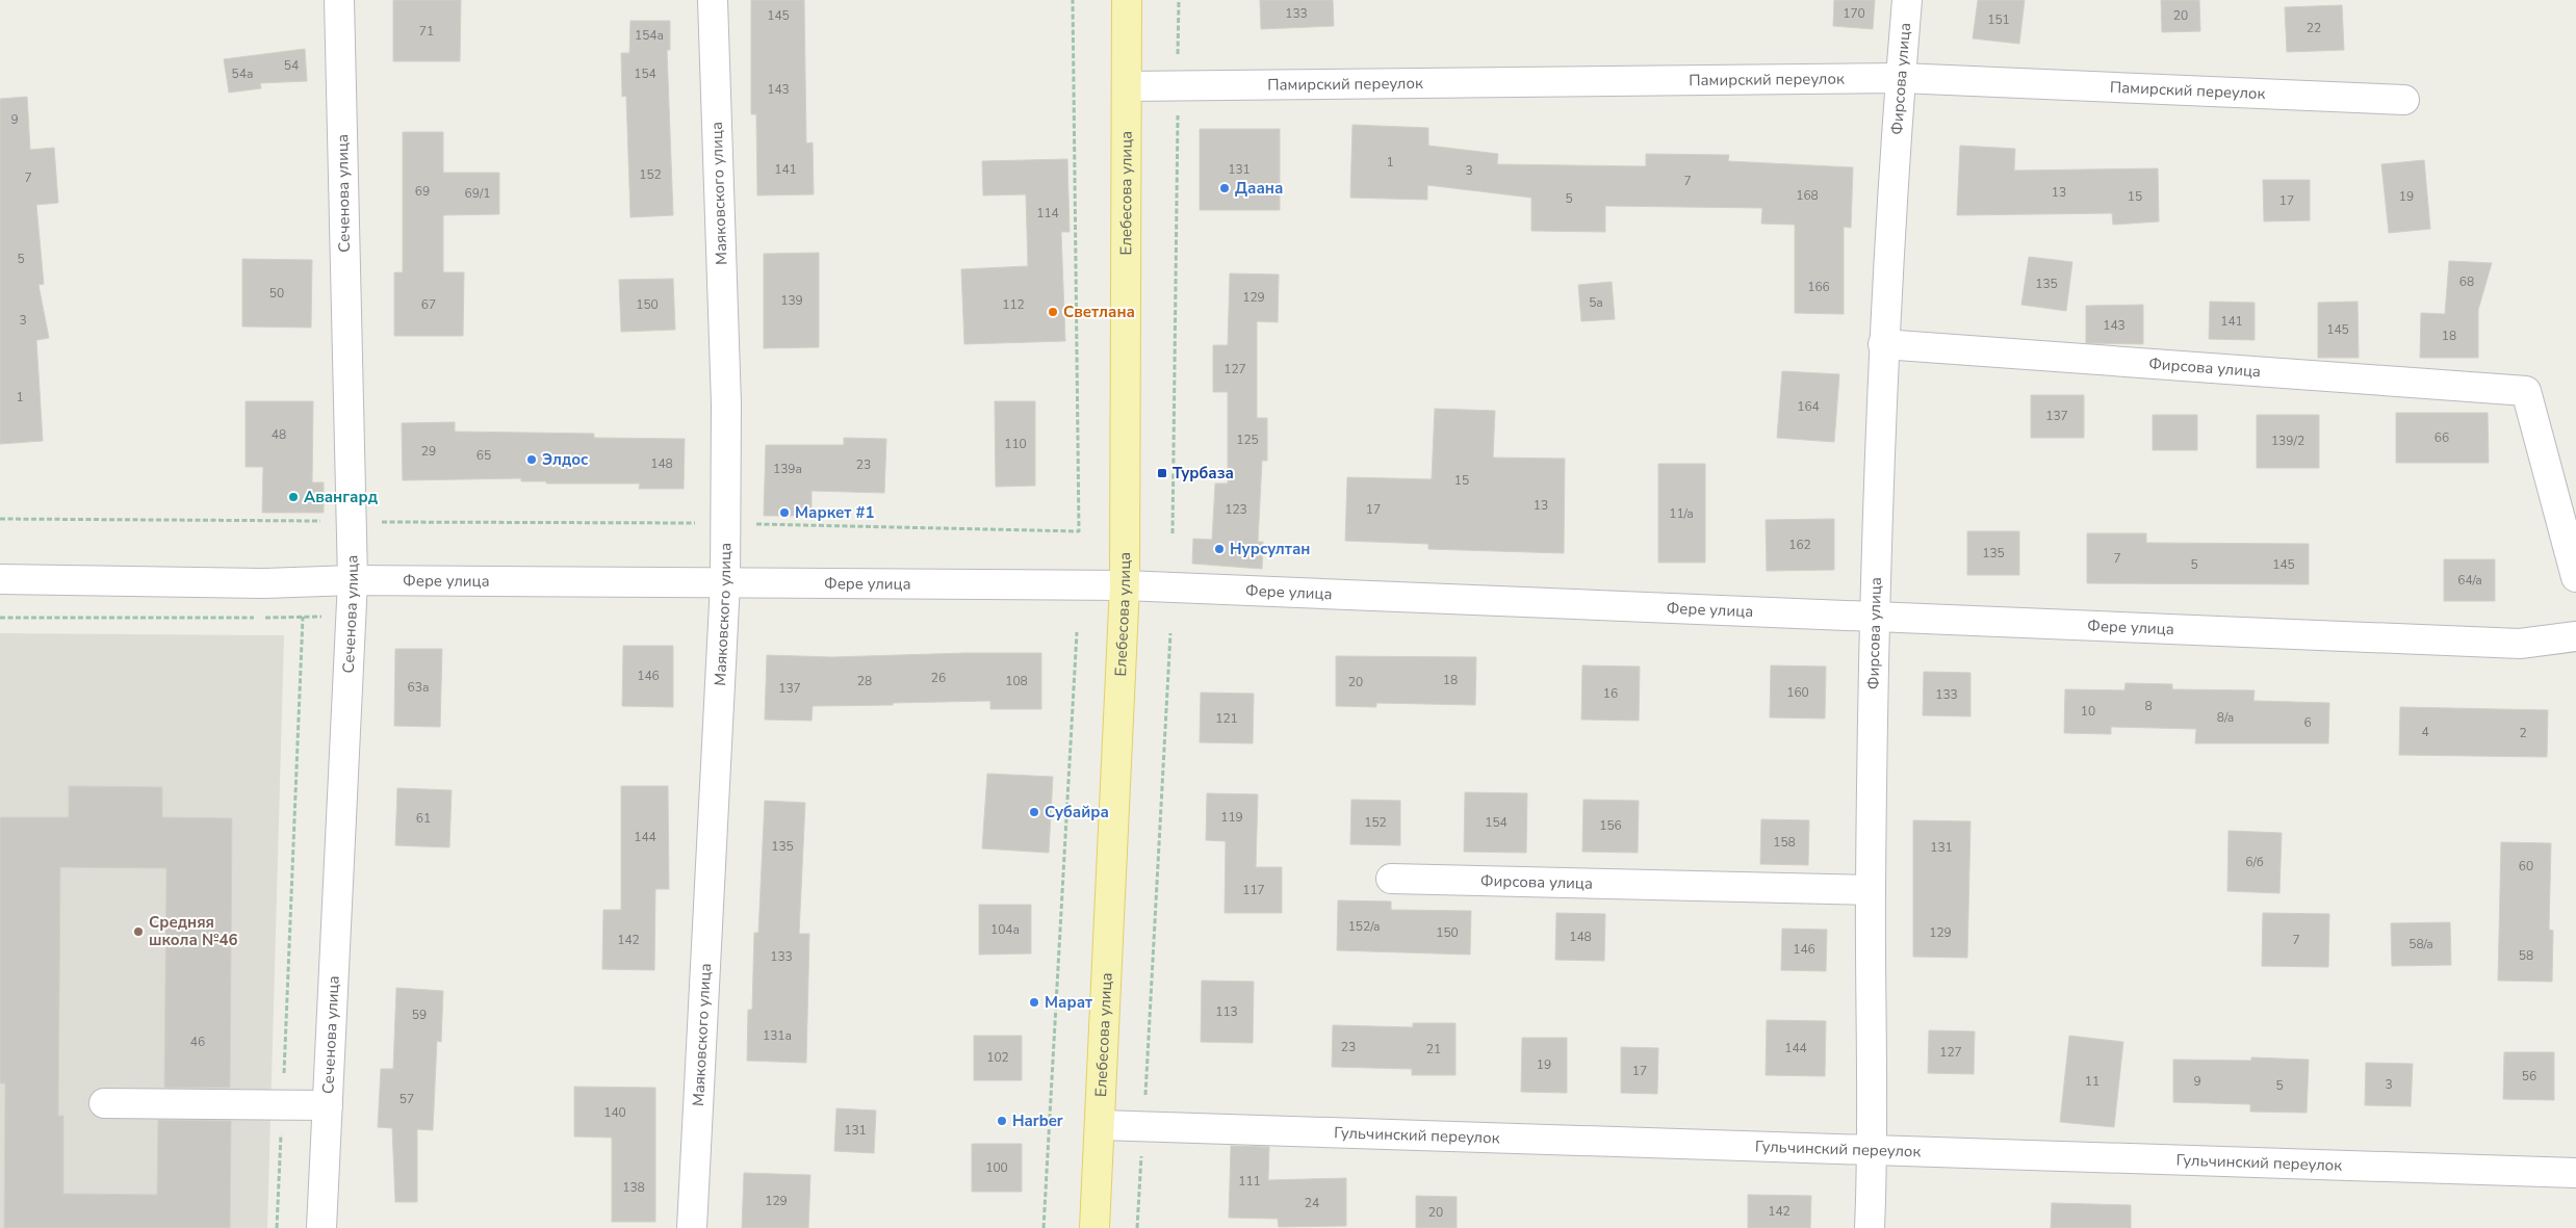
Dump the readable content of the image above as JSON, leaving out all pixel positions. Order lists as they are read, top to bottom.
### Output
{
  "streets": {
    "main road": ["Елебесова улица"],
    "street": [
      "Памирский переулок",
      "Фирсова улица",
      "Сеченова улица",
      "Маяковского улица",
      "Фере улица",
      "Гульчинский переулок"
    ]
  },
  "crossings": [
    ["Памирский переулок", "Фирсова улица"],
    ["Памирский переулок", "Елебесова улица"],
    ["Фирсова улица", "Фере улица"],
    ["Фирсова улица", "Гульчинский переулок"],
    ["Сеченова улица", "Фере улица"],
    ["Маяковского улица", "Фере улица"],
    ["Елебесова улица", "Фере улица"],
    ["Елебесова улица", "Гульчинский переулок"]
  ],
  "places": {
    "other": [
      "Даана",
      "Светлана",
      "Элдос",
      "Авангард",
      "Маркет #1",
      "Нурсултан",
      "Субайра",
      "Средняя школа №46",
      "Марат",
      "Harber"
    ],
    "transit": ["Турбаза"]
  },
  "house_numbers": [
    "133",
    "170",
    "145",
    "20",
    "151",
    "22",
    "71",
    "154а",
    "54",
    "54а",
    "154",
    "143",
    "9",
    "1",
    "141",
    "131",
    "3",
    "152",
    "7",
    "7",
    "69",
    "13",
    "69/1",
    "168",
    "15",
    "19",
    "5",
    "17",
    "114",
    "5",
    "68",
    "135",
    "166",
    "50",
    "129",
    "139",
    "5а",
    "67",
    "150",
    "112",
    "3",
    "141",
    "143",
    "145",
    "18",
    "127",
    "1",
    "164",
    "137",
    "48",
    "66",
    "125",
    "139/2",
    "110",
    "29",
    "65",
    "148",
    "23",
    "139а",
    "15",
    "13",
    "123",
    "17",
    "11/а",
    "162",
    "135",
    "7",
    "5",
    "145",
    "64/а",
    "146",
    "26",
    "18",
    "28",
    "108",
    "20",
    "63а",
    "137",
    "160",
    "16",
    "133",
    "8",
    "10",
    "8/а",
    "121",
    "6",
    "4",
    "2",
    "119",
    "61",
    "152",
    "154",
    "156",
    "144",
    "158",
    "135",
    "131",
    "6/б",
    "60",
    "117",
    "152/а",
    "104а",
    "150",
    "129",
    "148",
    "142",
    "7",
    "58/а",
    "146",
    "58",
    "133",
    "113",
    "59",
    "131а",
    "46",
    "23",
    "144",
    "21",
    "127",
    "102",
    "19",
    "17",
    "56",
    "11",
    "9",
    "3",
    "5",
    "57",
    "140",
    "131",
    "100",
    "111",
    "138",
    "129",
    "24",
    "142",
    "20"
  ]
}
